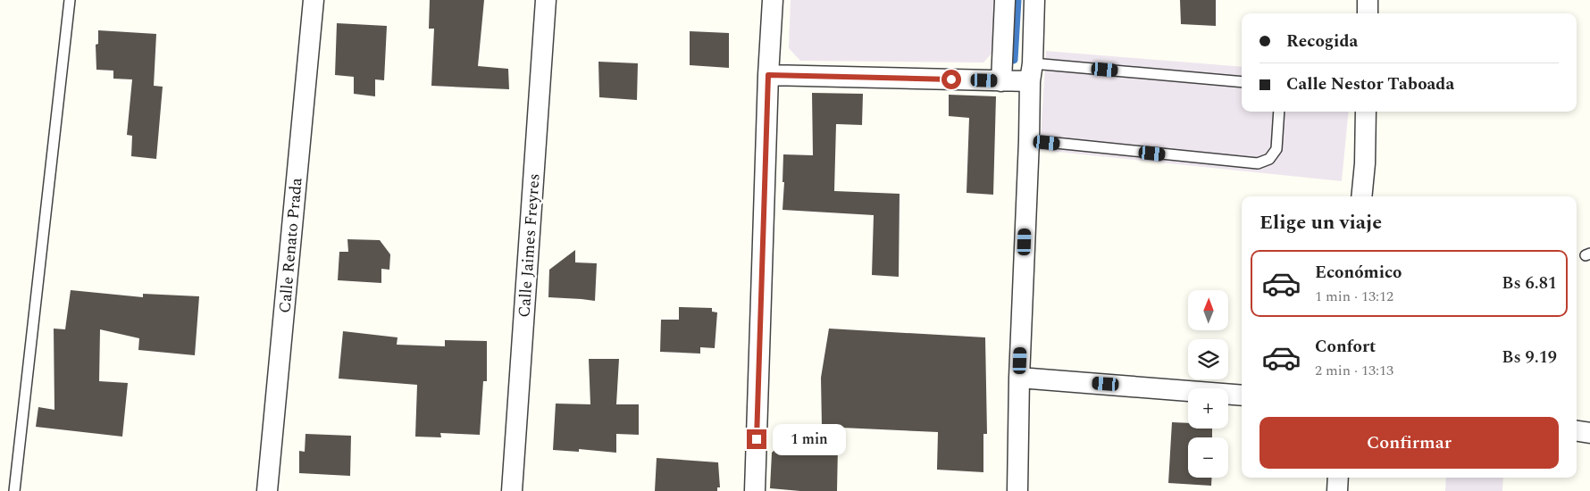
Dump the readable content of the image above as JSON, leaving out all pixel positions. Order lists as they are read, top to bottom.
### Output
{
  "streets": {
    "street": ["Calle Renato Prada", "Calle Jaimes Freyres"]
  },
  "north": "top",
  "page": {
    "banner": ["Recogida", "Calle Nestor Taboada"],
    "heading": "Elige un viaje",
    "list": [
      {
        "name": "Económico",
        "note": "1 min · 13:12",
        "value": "Bs 6.81"
      },
      {
        "name": "Confort",
        "note": "2 min · 13:13",
        "value": "Bs 9.19"
      }
    ],
    "map_buttons": ["+", "−"],
    "buttons": "Confirmar",
    "bubble": "1 min"
  }
}
